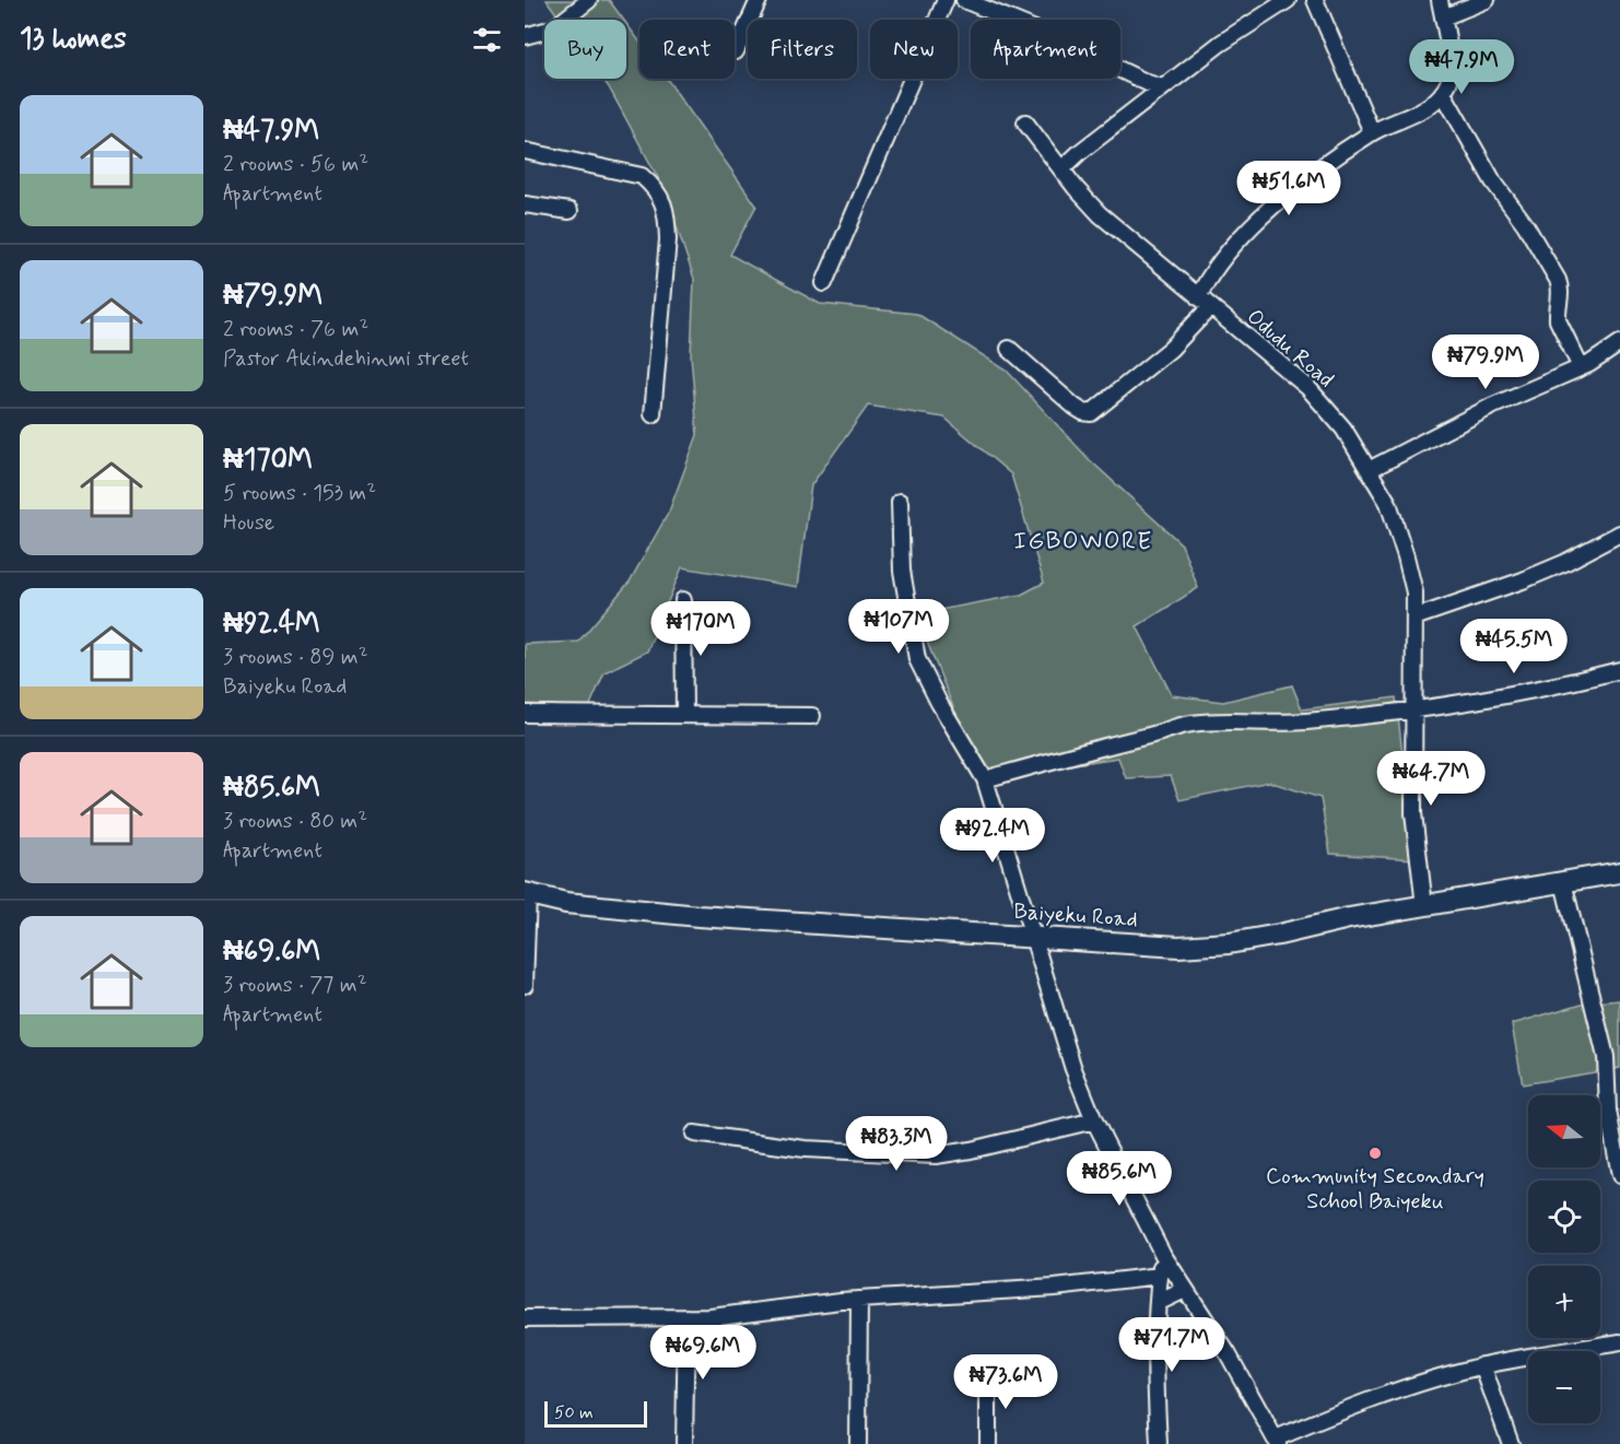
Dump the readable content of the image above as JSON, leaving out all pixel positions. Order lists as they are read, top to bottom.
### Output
{
  "streets": {
    "main road": ["Baiyeku Road"],
    "street": ["Odudu Road"]
  },
  "crossings": [
    ["Odudu Road", "Baiyeku Road"]
  ],
  "districts": ["IGBOWORE"],
  "places": ["Community Secondary School Baiyeku"],
  "scale_bar": "50 m",
  "north": "left",
  "page": {
    "heading": "13 homes",
    "chip": [
      "Buy",
      "Rent",
      "Filters",
      "New",
      "Apartment"
    ],
    "price": [
      "₦47.9M",
      "₦51.6M",
      "₦79.9M",
      "₦107M",
      "₦170M",
      "₦45.5M",
      "₦64.7M",
      "₦92.4M",
      "₦83.3M",
      "₦85.6M",
      "₦71.7M",
      "₦69.6M",
      "₦73.6M"
    ],
    "list": [
      {
        "name": "₦47.9M",
        "note": "2 rooms · 56 m² · Apartment"
      },
      {
        "name": "₦79.9M",
        "note": "2 rooms · 76 m² · Pastor Akindehinmi street"
      },
      {
        "name": "₦170M",
        "note": "5 rooms · 153 m² · House"
      },
      {
        "name": "₦92.4M",
        "note": "3 rooms · 89 m² · Baiyeku Road"
      },
      {
        "name": "₦85.6M",
        "note": "3 rooms · 80 m² · Apartment"
      },
      {
        "name": "₦69.6M",
        "note": "3 rooms · 77 m² · Apartment"
      }
    ],
    "map_buttons": ["+", "−"],
    "scale": "50 m"
  }
}
